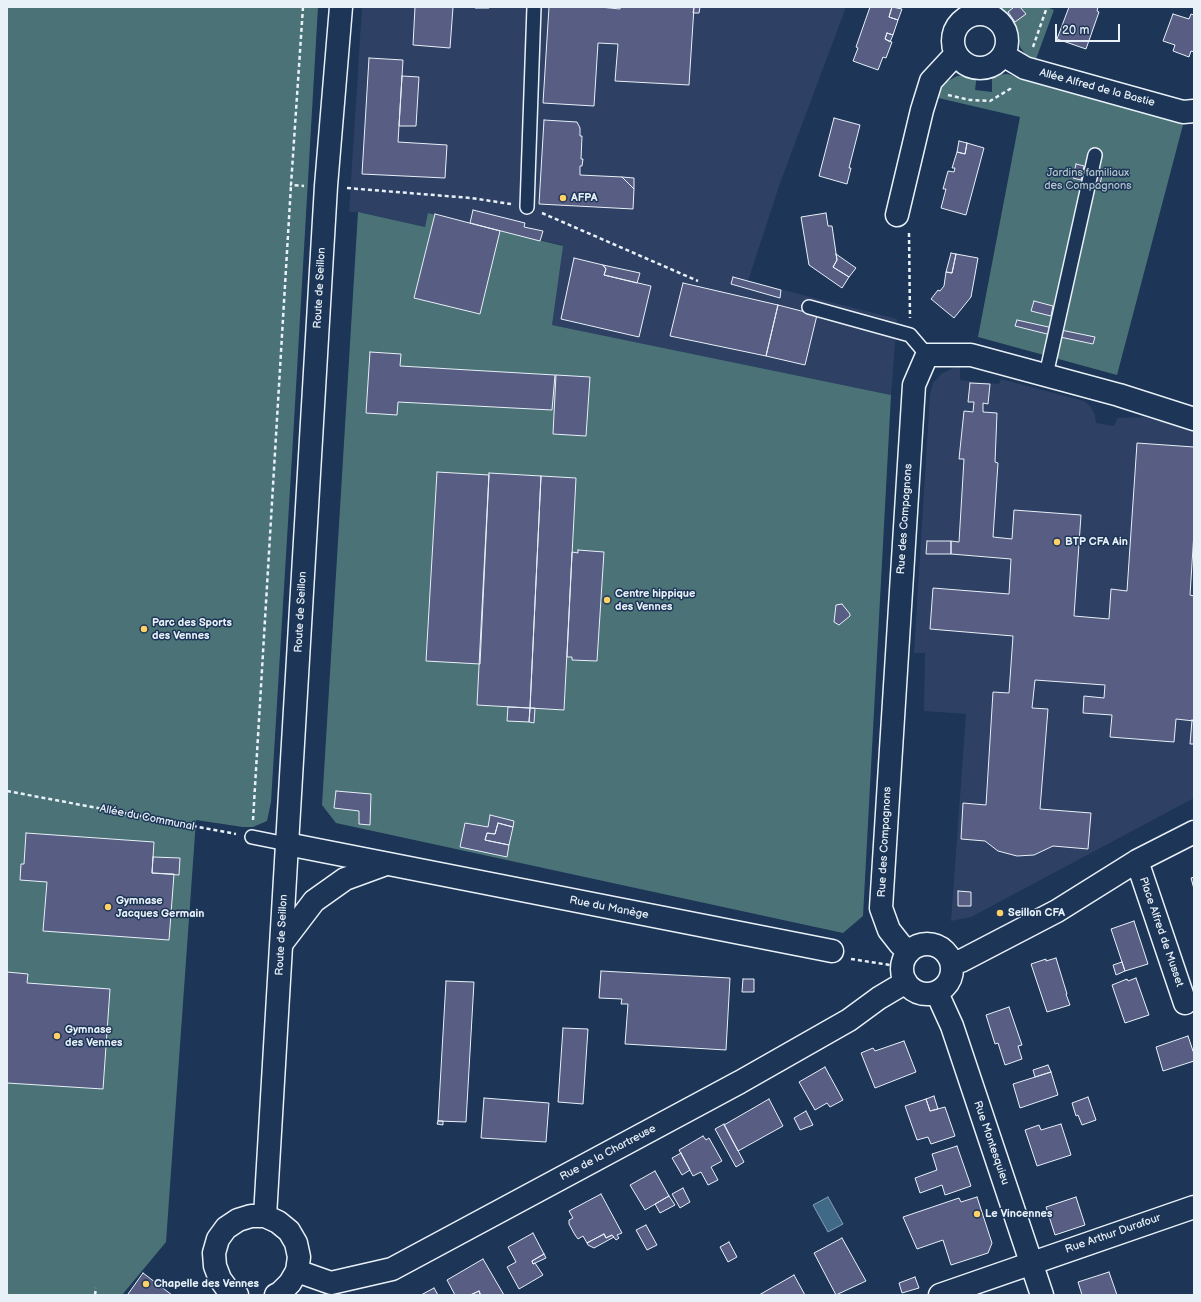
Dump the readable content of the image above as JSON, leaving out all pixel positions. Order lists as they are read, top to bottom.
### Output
{
  "streets": {
    "street": [
      "Allée Alfred de la Bastie",
      "Route de Seillon",
      "Rue des Compagnons",
      "Rue du Manège",
      "Place Alfred de Musset",
      "Rue Montesquieu",
      "Rue de la Chartreuse",
      "Rue Arthur Durafour"
    ],
    "path": ["Allée du Communal"]
  },
  "crossings": [
    ["Route de Seillon", "Rue du Manège"],
    ["Rue des Compagnons", "Rue Montesquieu"],
    ["Rue des Compagnons", "Rue de la Chartreuse"],
    ["Rue Montesquieu", "Rue de la Chartreuse"],
    ["Rue Montesquieu", "Rue Arthur Durafour"]
  ],
  "parks": ["Jardins familiaux des Compagnons"],
  "places": [
    "AFPA",
    "BTP CFA Ain",
    "Centre hippique des Vennes",
    "Parc des Sports des Vennes",
    "Gymnase Jacques Germain",
    "Seillon CFA",
    "Gymnase des Vennes",
    "Le Vincennes",
    "Chapelle des Vennes"
  ],
  "scale_bar": "20 m"
}
